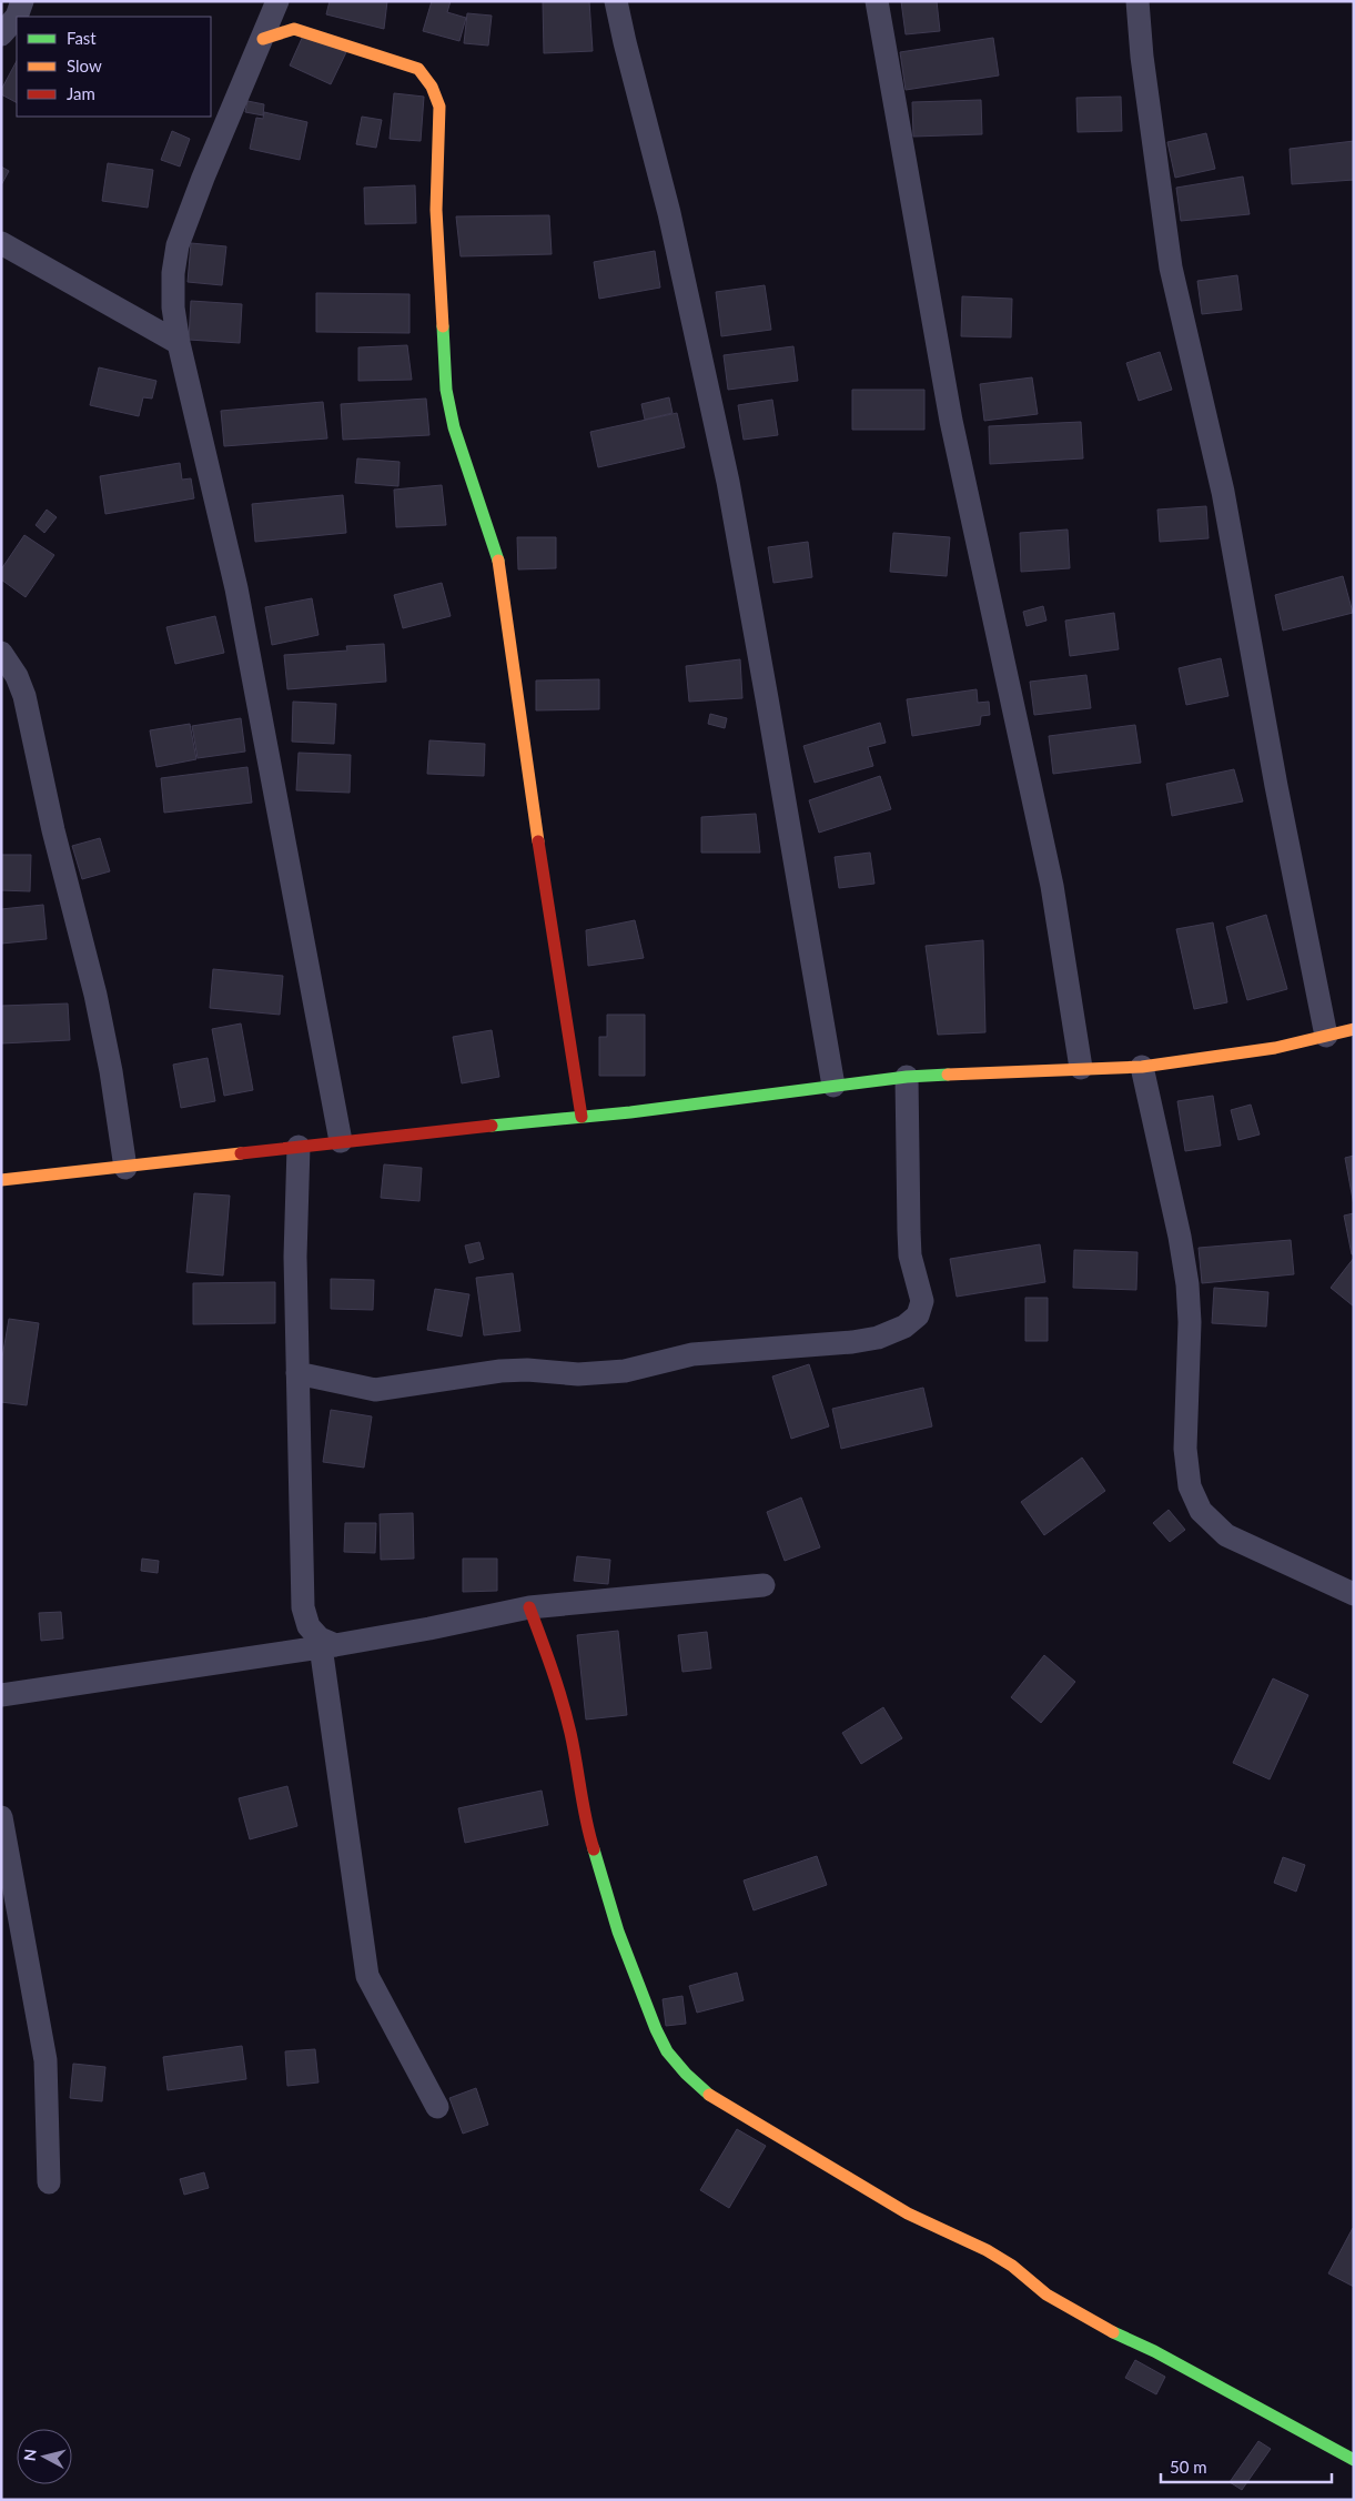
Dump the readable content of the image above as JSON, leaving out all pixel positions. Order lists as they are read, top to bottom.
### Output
{
  "legend": ["Fast", "Slow", "Jam"],
  "scale_bar": "50 m",
  "north": "left"
}
